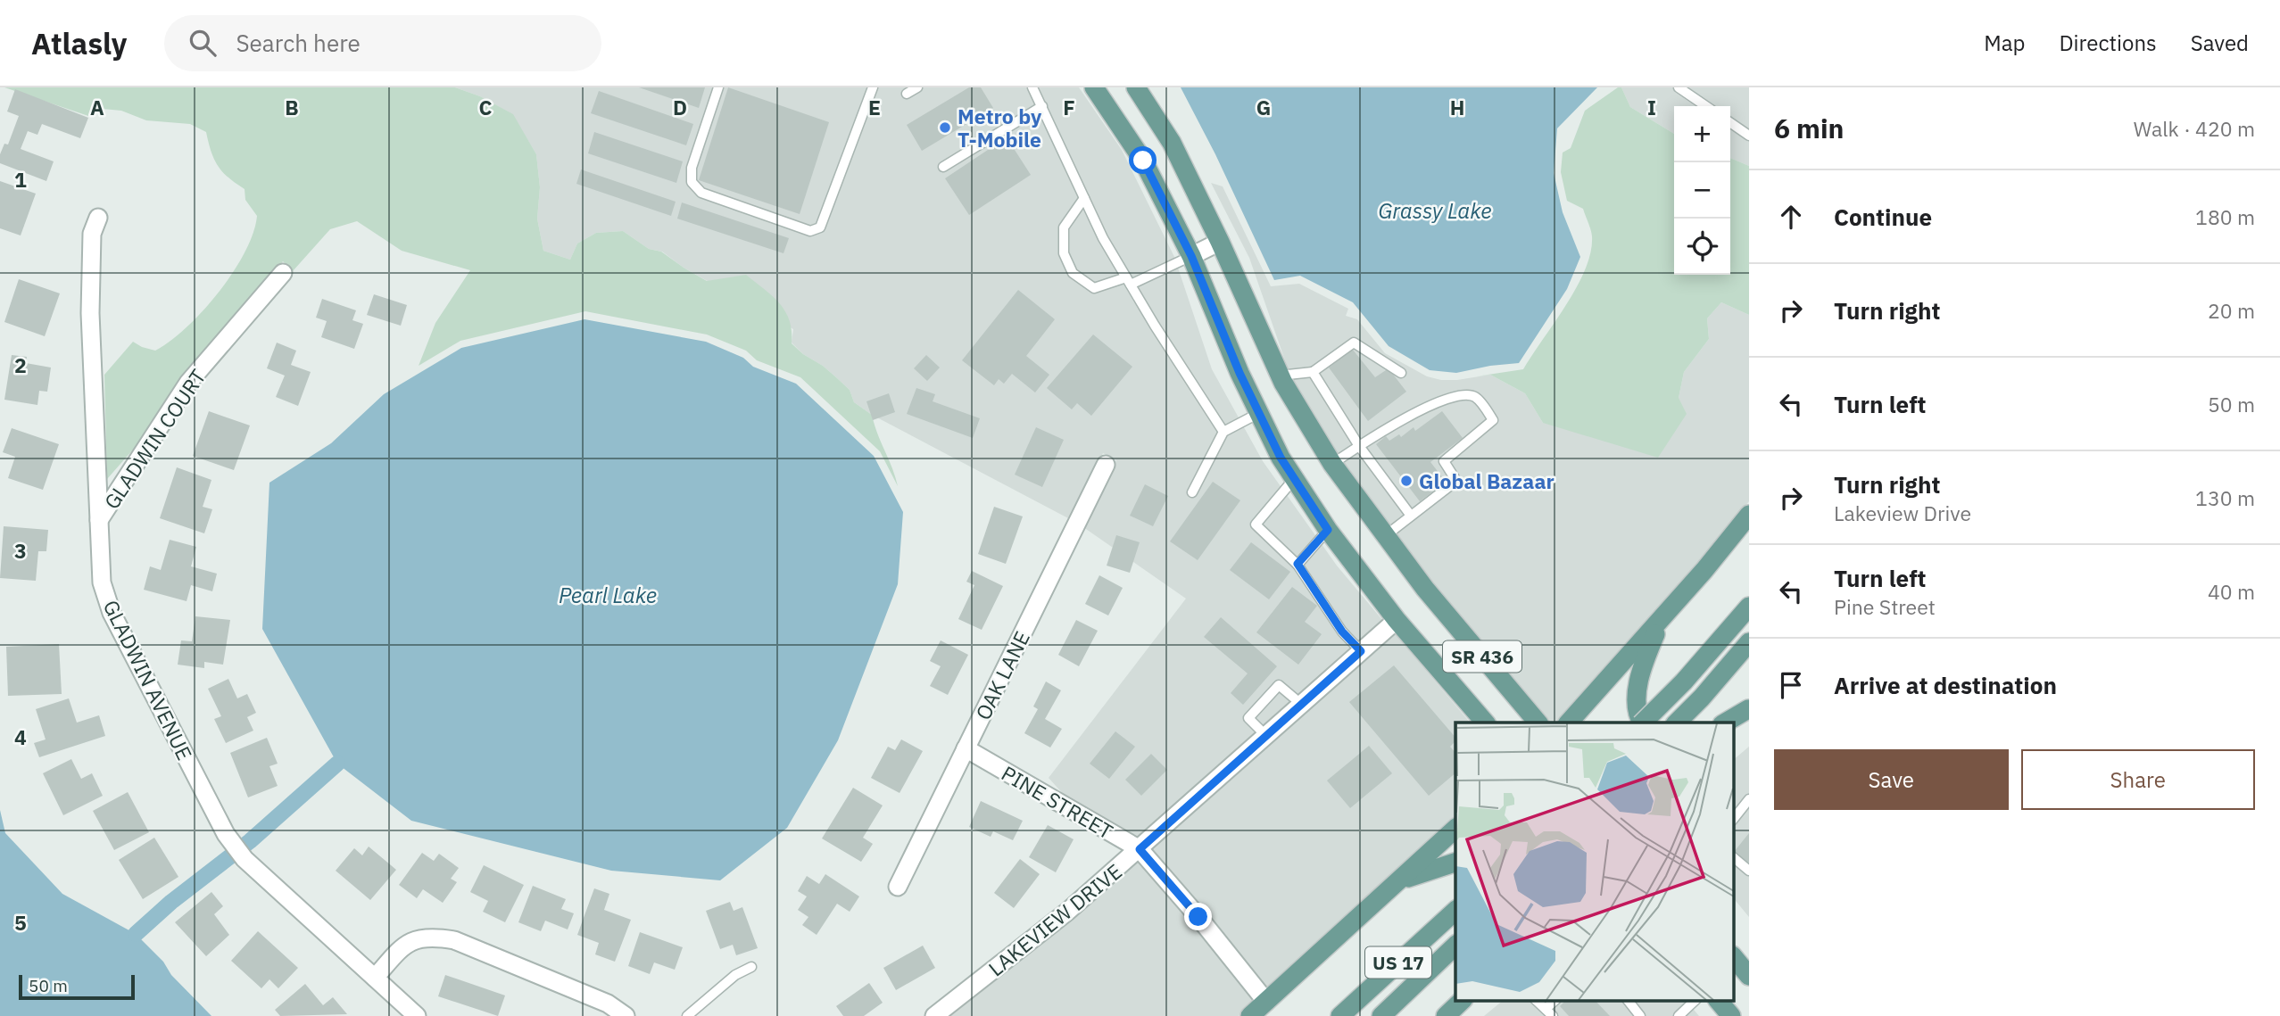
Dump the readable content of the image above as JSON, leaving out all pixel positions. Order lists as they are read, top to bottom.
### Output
{
  "streets": {
    "main road": ["SR 436", "US 17"],
    "street": [
      "GLADWIN COURT",
      "OAK LANE",
      "GLADWIN AVENUE",
      "PINE STREET",
      "LAKEVIEW DRIVE"
    ]
  },
  "crossings": [
    ["GLADWIN COURT", "GLADWIN AVENUE"],
    ["SR 436", "LAKEVIEW DRIVE"],
    ["OAK LANE", "PINE STREET"],
    ["PINE STREET", "LAKEVIEW DRIVE"]
  ],
  "water": ["Grassy Lake", "Pearl Lake"],
  "places": ["Metro by T-Mobile", "Global Bazaar"],
  "scale_bar": "50 m",
  "page": {
    "header": "Atlasly",
    "search": "Search here",
    "nav": ["Map", "Directions", "Saved"],
    "heading": ["6 min", "Walk · 420 m"],
    "map_buttons": ["+", "−"],
    "list": [
      ["Continue", "180 m"],
      ["Turn right", "20 m"],
      ["Turn left", "50 m"],
      ["Turn right", "Lakeview Drive", "130 m"],
      ["Turn left", "Pine Street", "40 m"],
      "Arrive at destination"
    ],
    "buttons": ["Save", "Share"],
    "scale": "50 m"
  },
  "grid": {
    "columns": [
      "A",
      "B",
      "C",
      "D",
      "E",
      "F",
      "G",
      "H",
      "I"
    ],
    "rows": [
      "1",
      "2",
      "3",
      "4",
      "5"
    ]
  }
}
